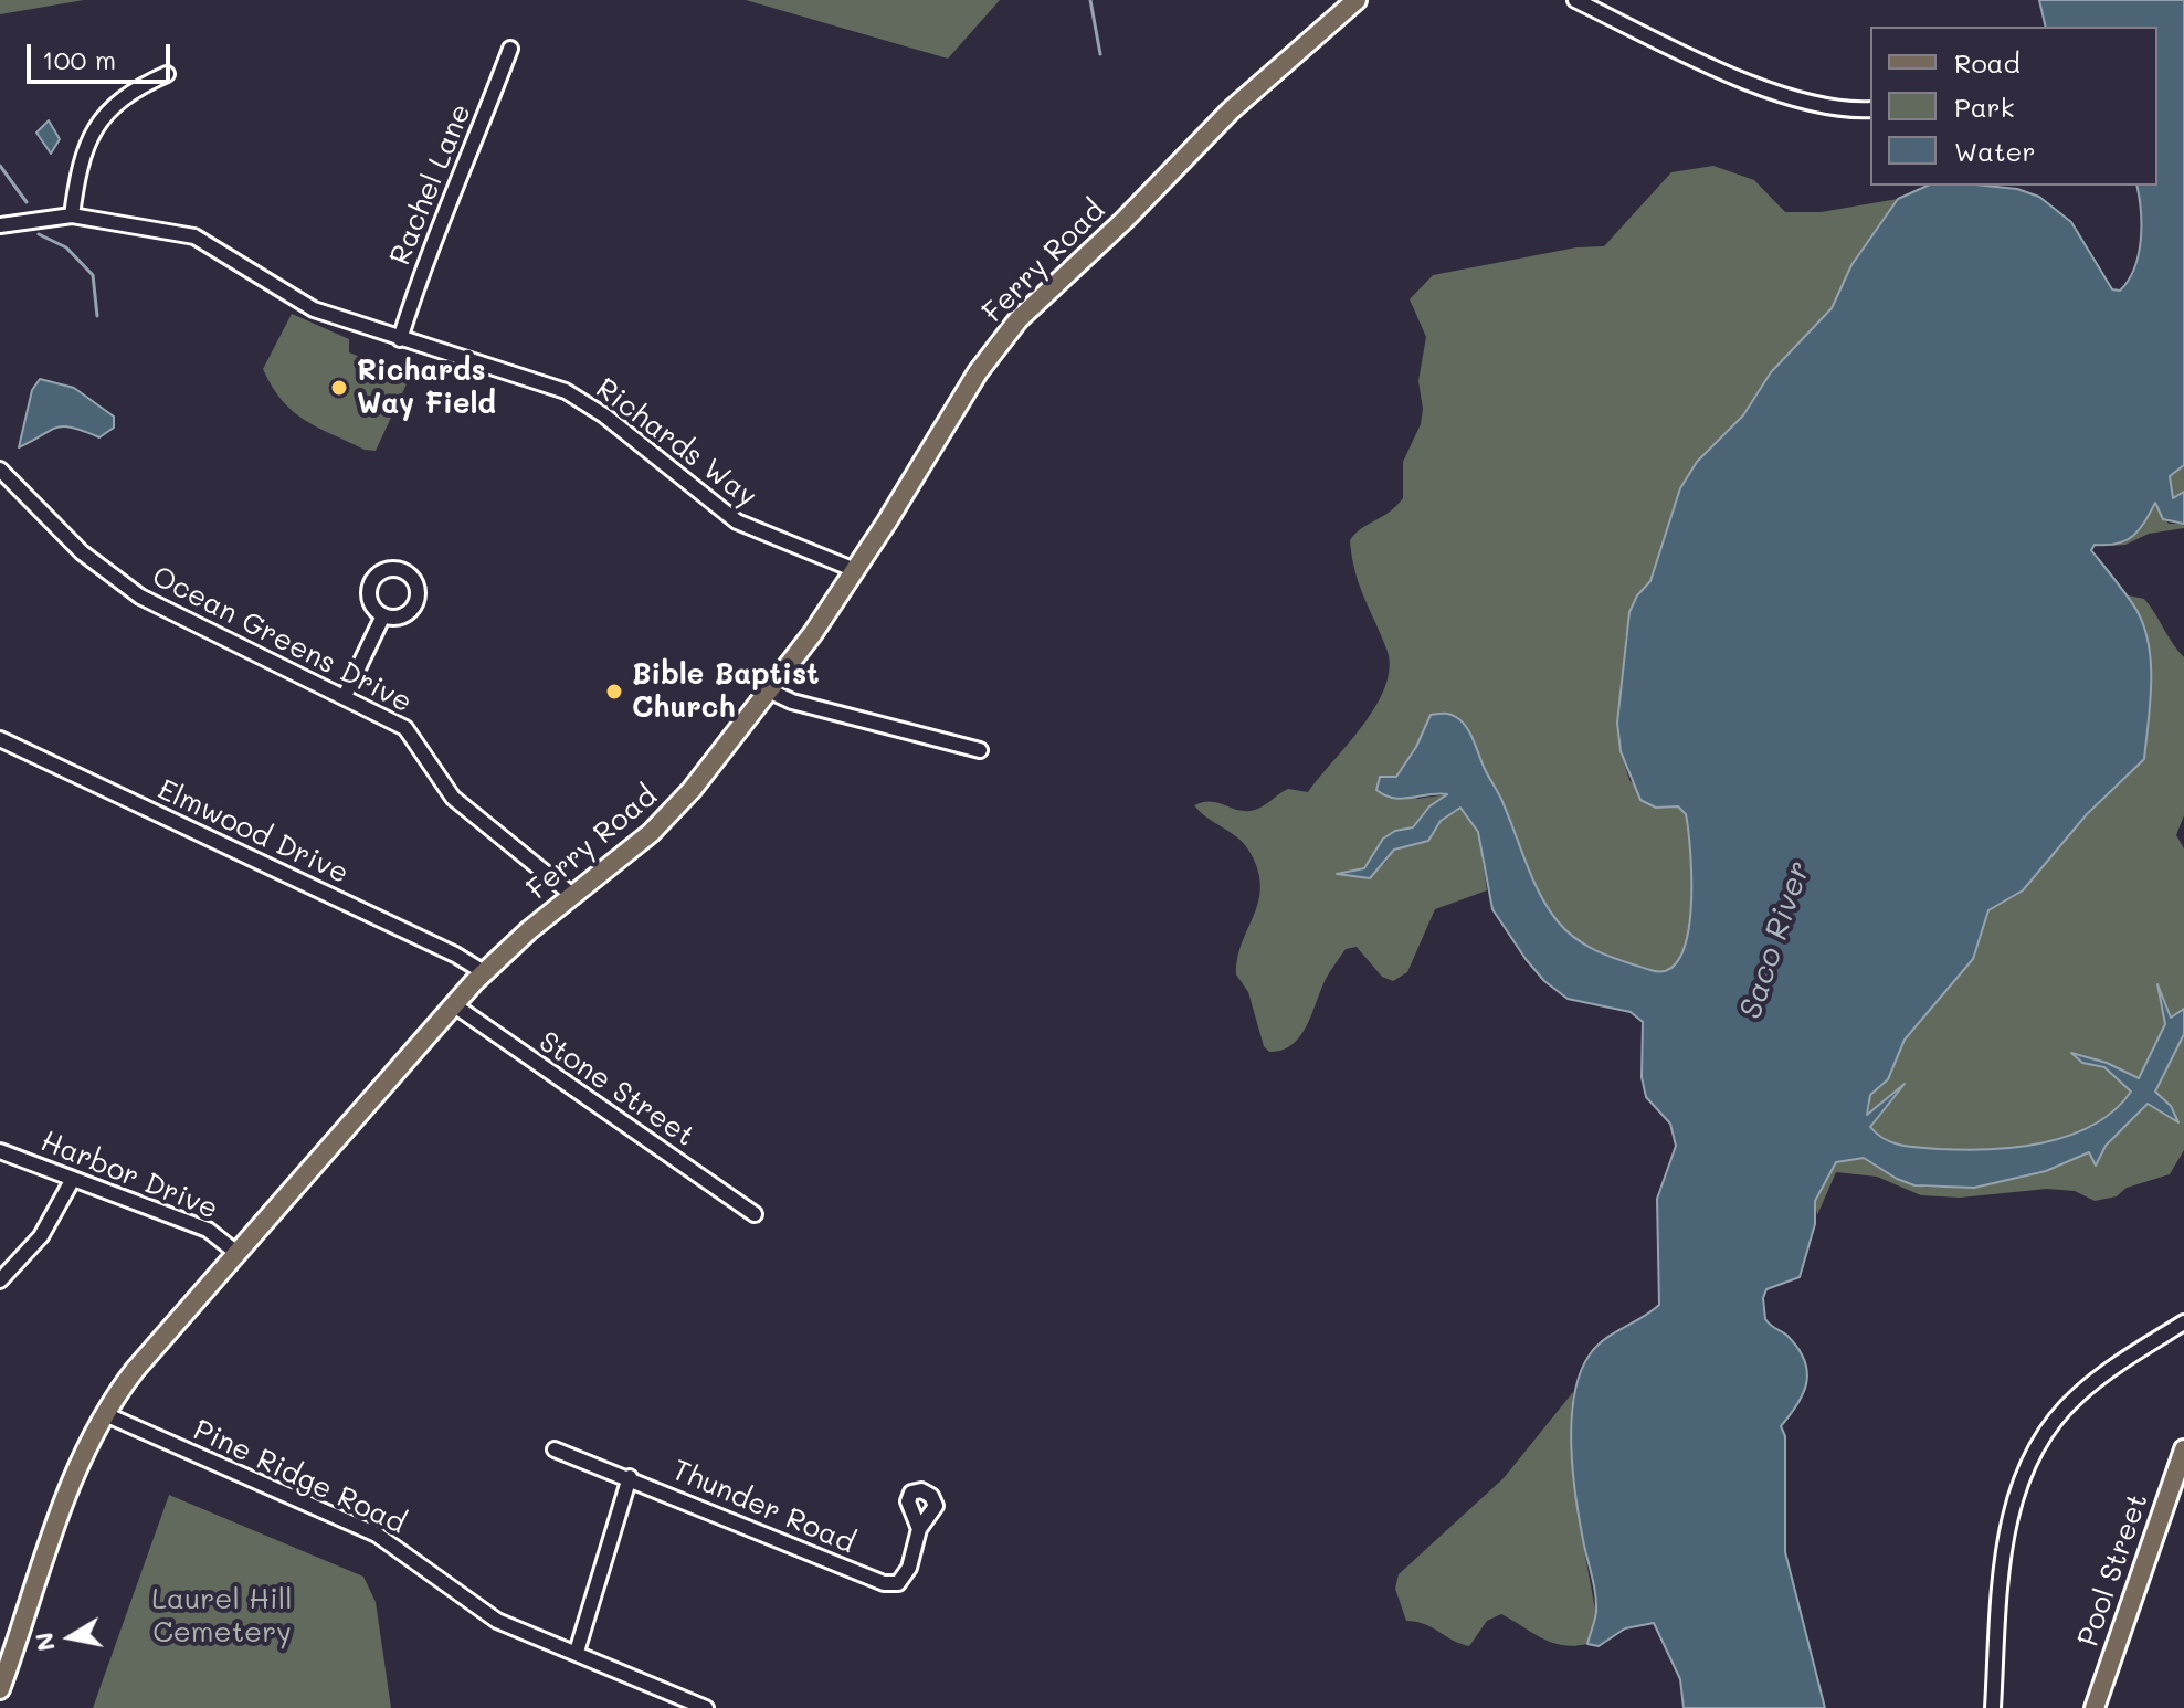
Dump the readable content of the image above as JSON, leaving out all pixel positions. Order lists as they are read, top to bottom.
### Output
{
  "streets": {
    "main road": ["Ferry Road", "Pool Street"],
    "street": [
      "Rachel Lane",
      "Richards Way",
      "Ocean Greens Drive",
      "Elmwood Drive",
      "Stone Street",
      "Harbor Drive",
      "Pine Ridge Road",
      "Thunder Road"
    ]
  },
  "crossings": [
    ["Rachel Lane", "Richards Way"],
    ["Ferry Road", "Richards Way"],
    ["Ferry Road", "Ocean Greens Drive"],
    ["Ferry Road", "Elmwood Drive"],
    ["Ferry Road", "Stone Street"],
    ["Ferry Road", "Harbor Drive"],
    ["Ferry Road", "Pine Ridge Road"]
  ],
  "water": ["Saco River"],
  "parks": ["Laurel Hill Cemetery"],
  "places": ["Richards Way Field", "Bible Baptist Church"],
  "legend": ["Road", "Park", "Water"],
  "scale_bar": "100 m",
  "north": "left"
}
